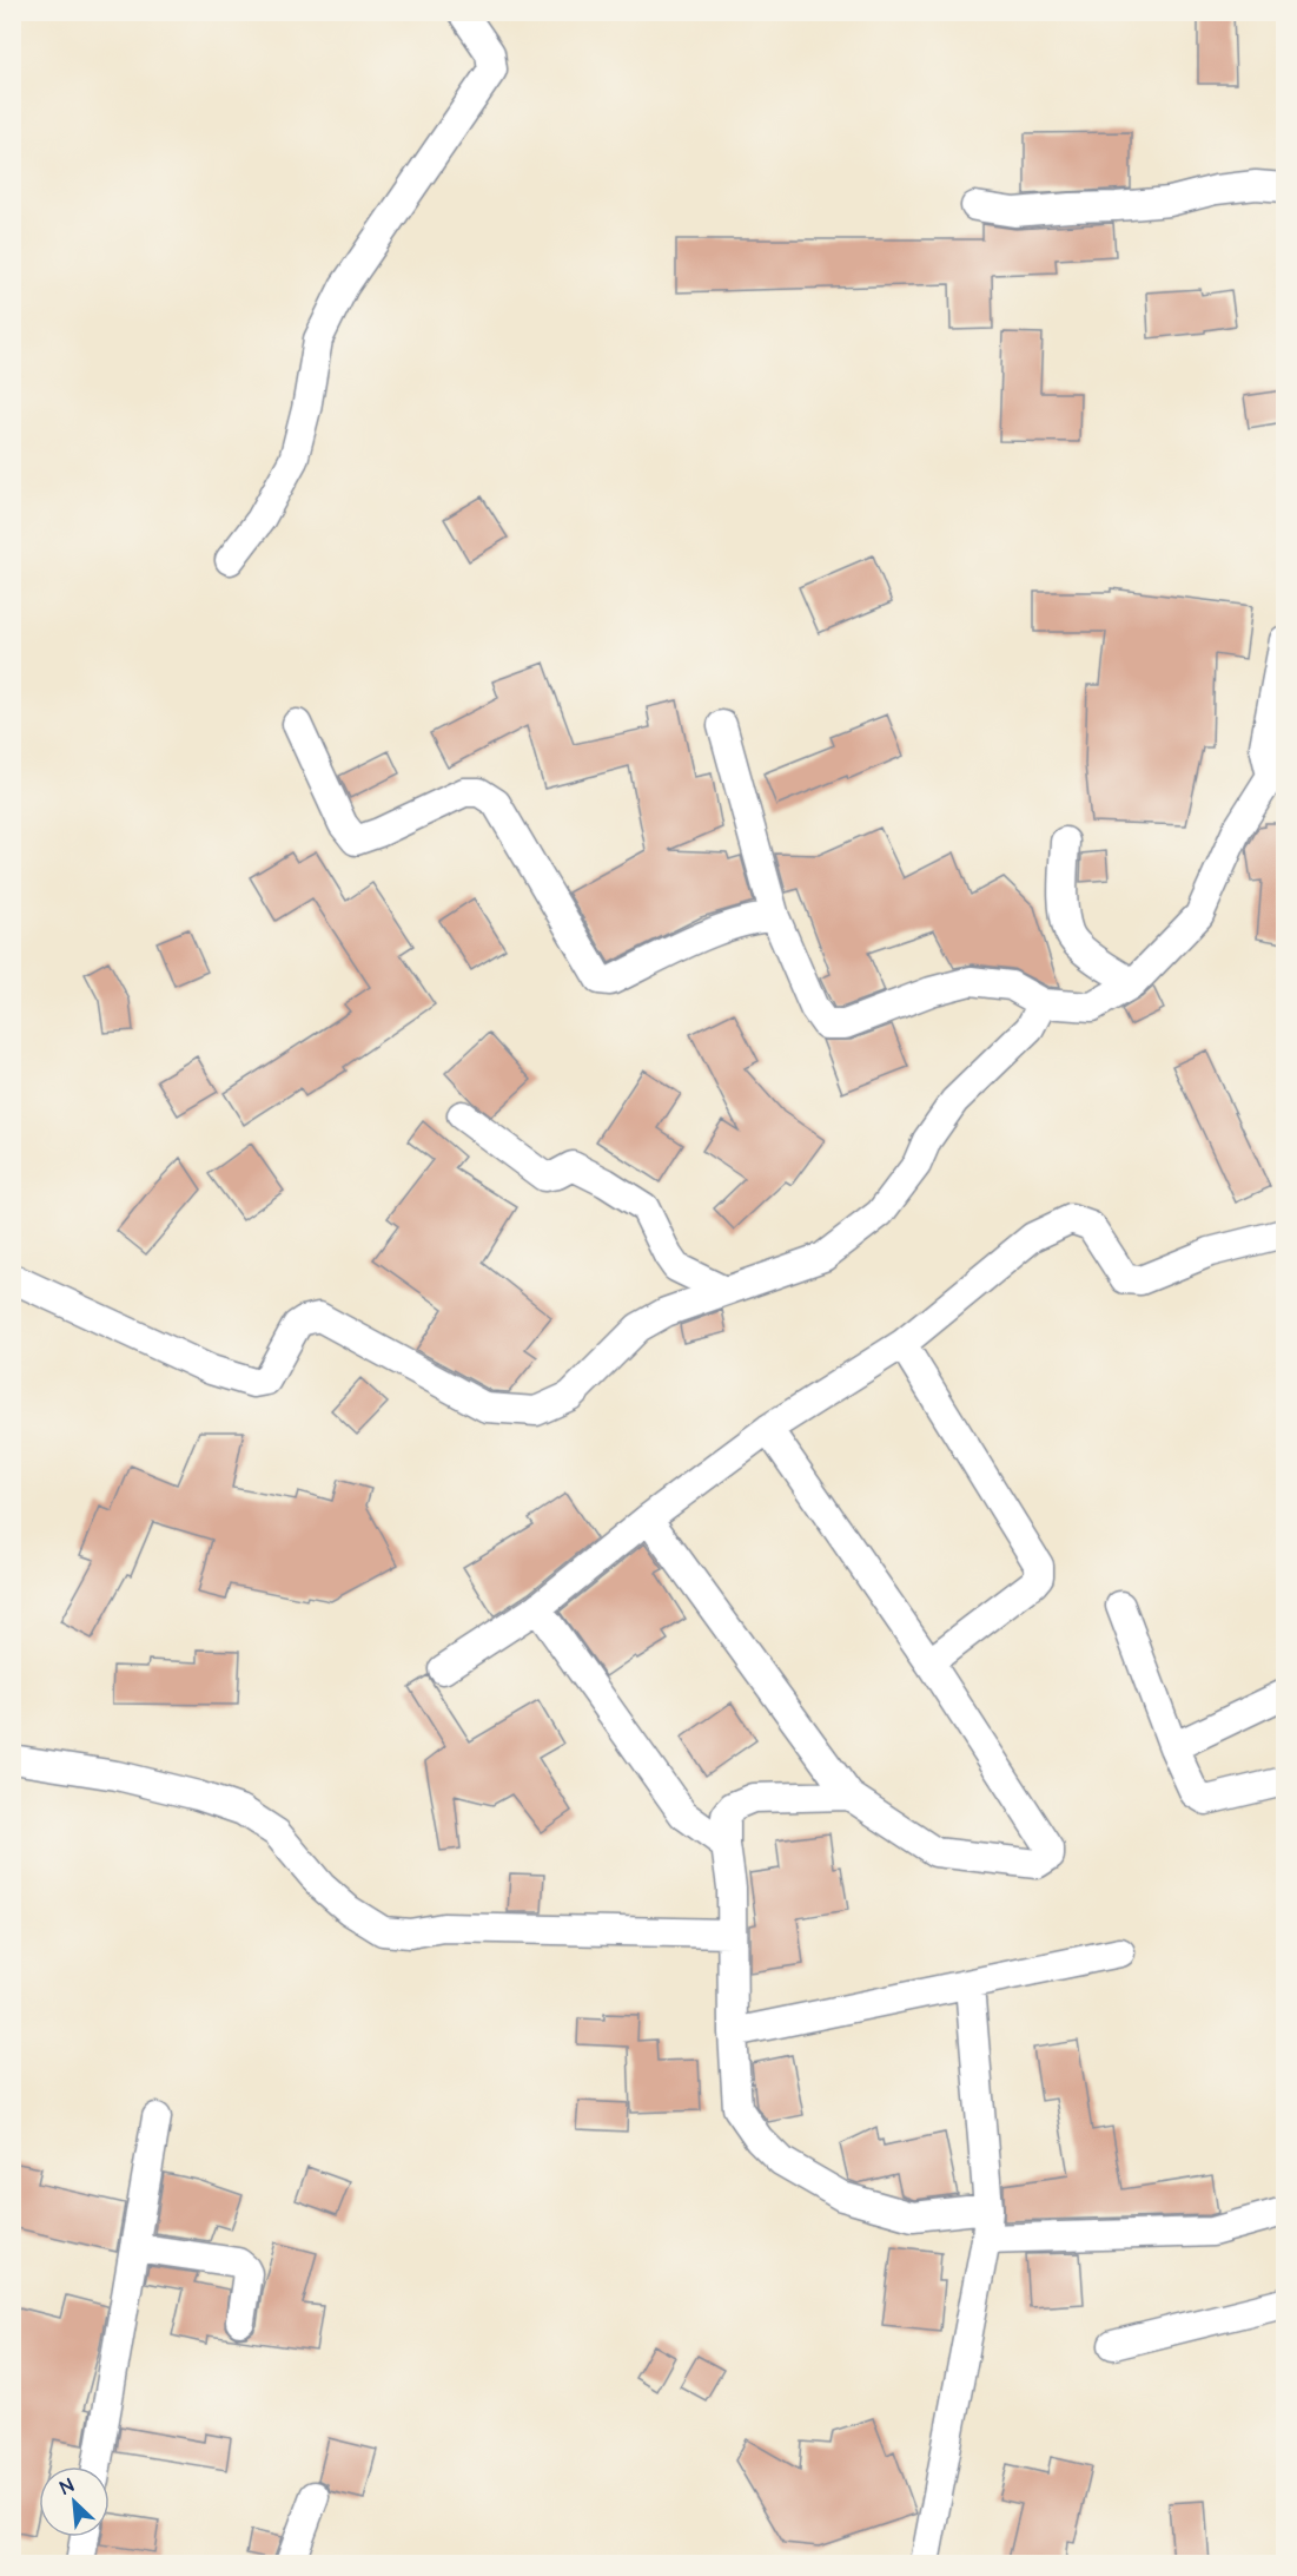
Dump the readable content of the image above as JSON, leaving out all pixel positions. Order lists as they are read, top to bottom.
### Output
{
  "north": "top left"
}
